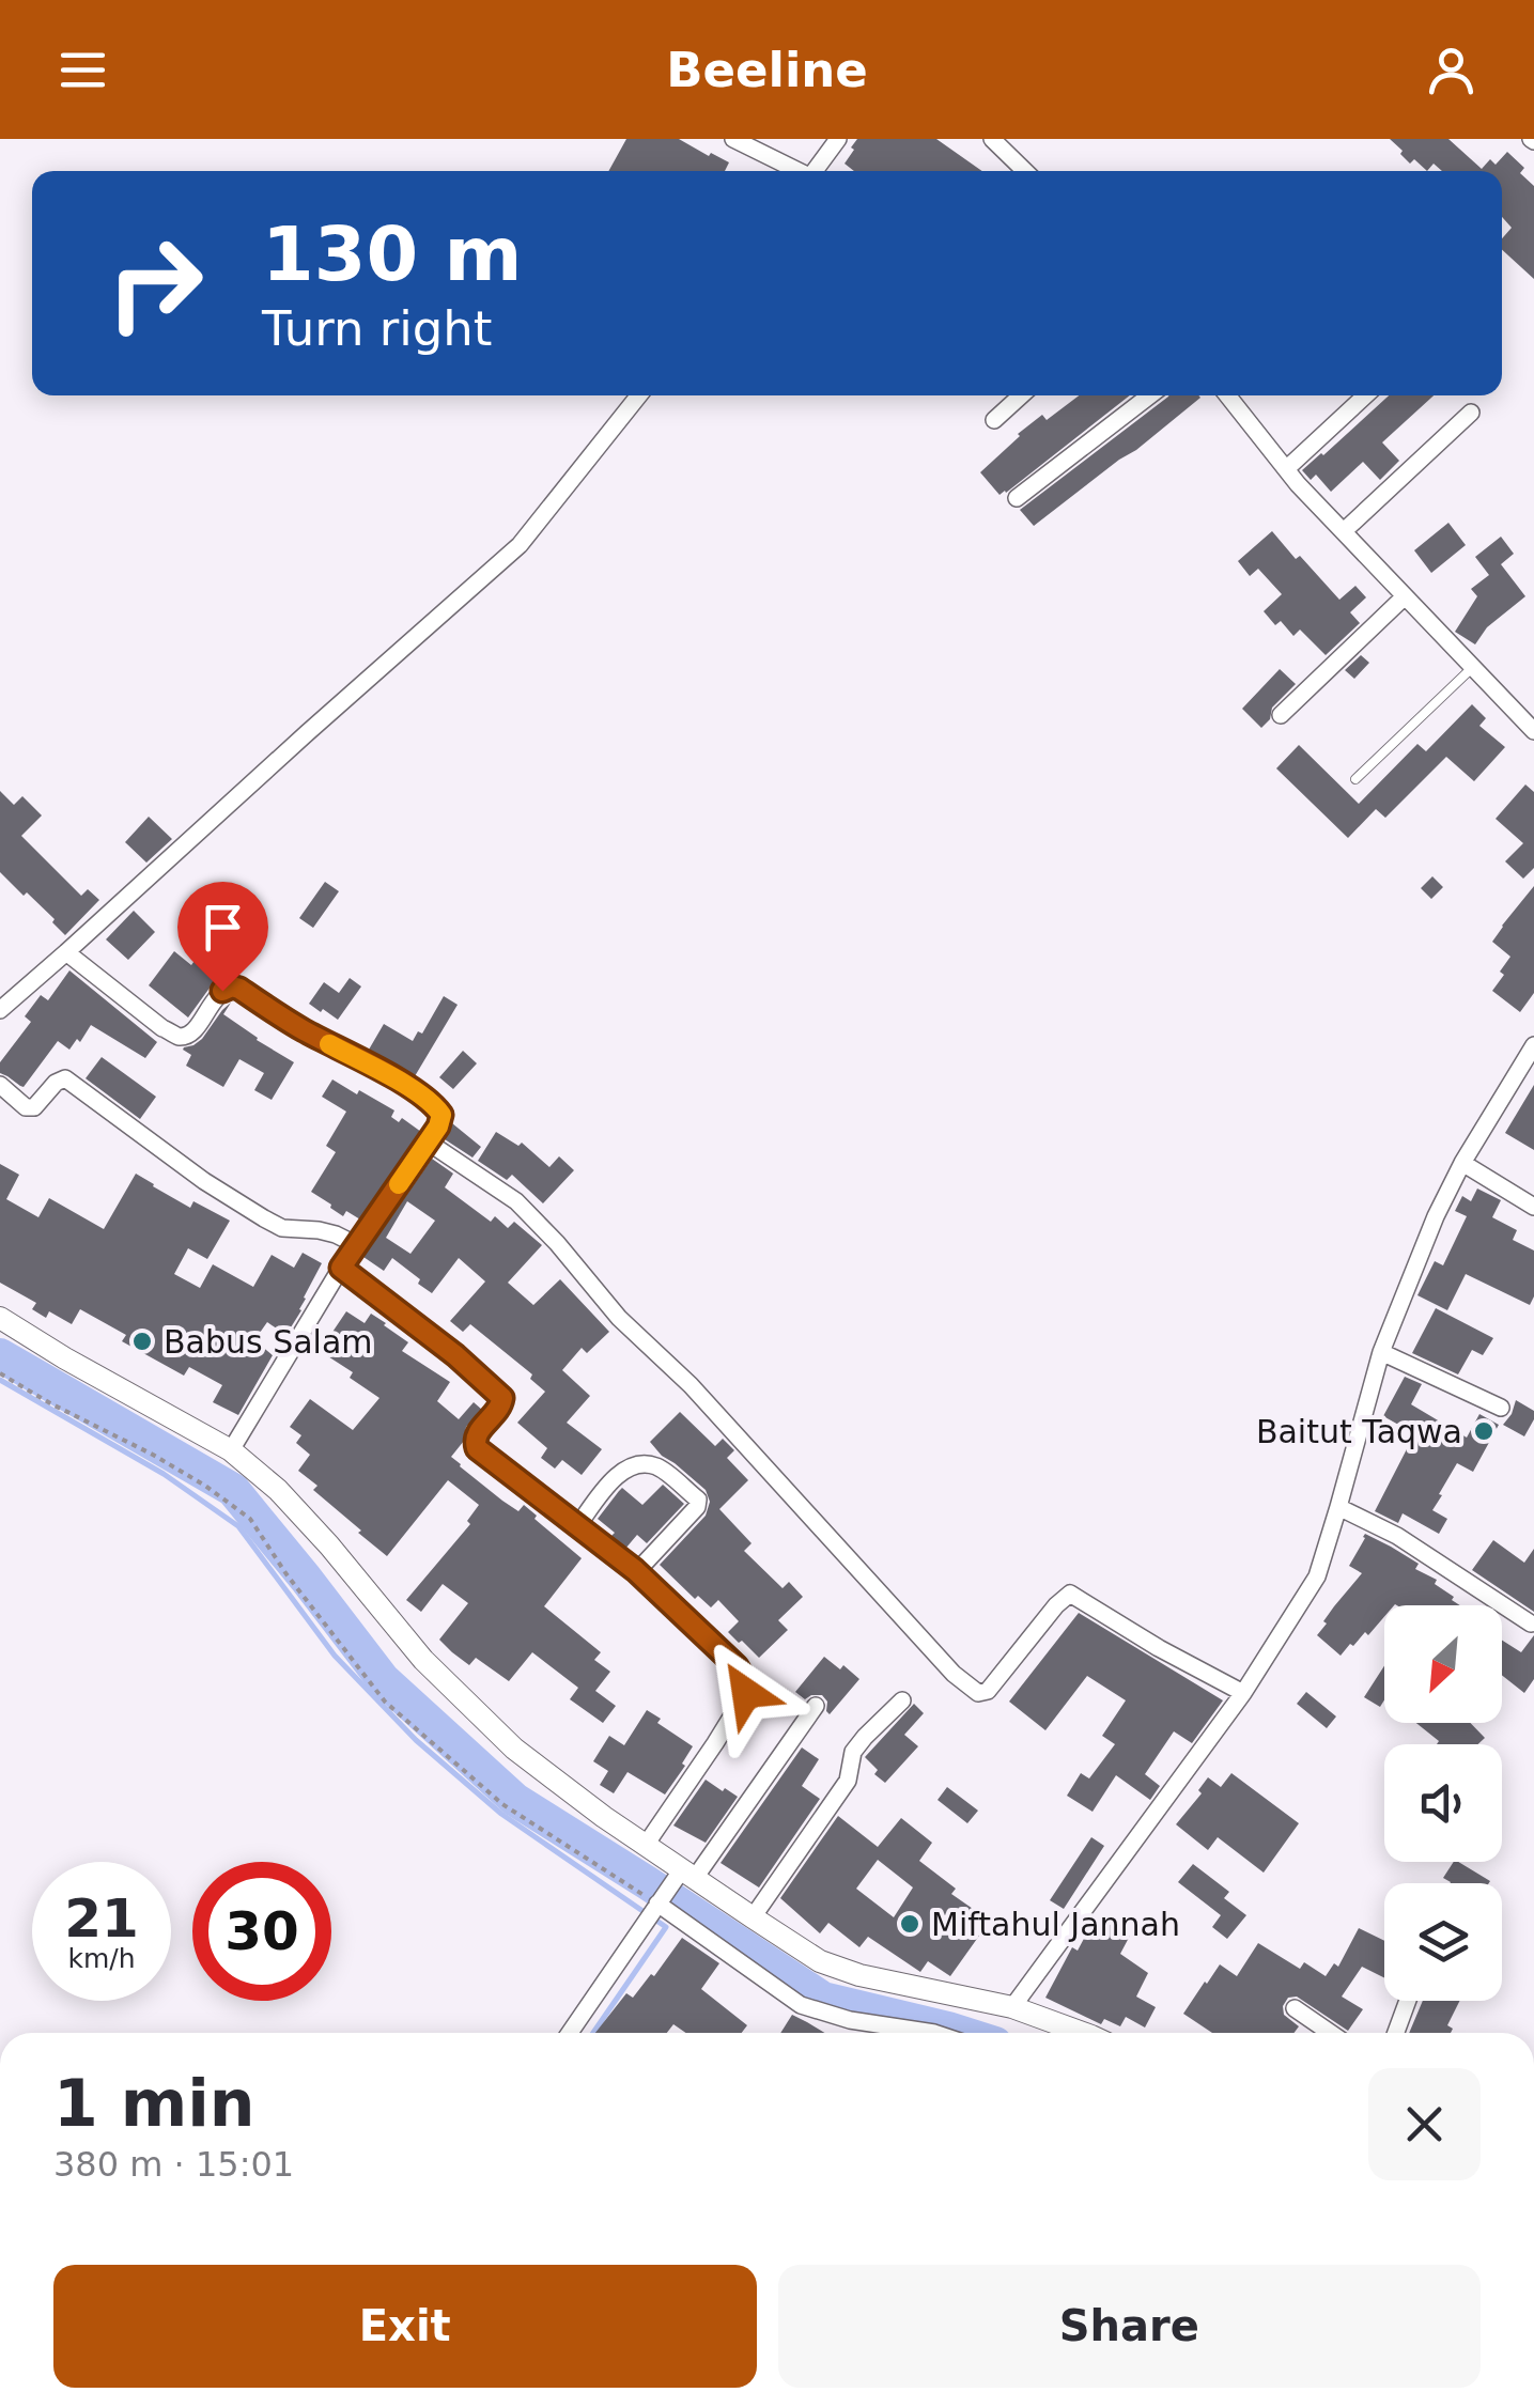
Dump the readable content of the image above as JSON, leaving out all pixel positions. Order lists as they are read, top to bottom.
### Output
{
  "places": ["Babus Salam", "Baitut Taqwa", "Miftahul Jannah"],
  "north": "bottom left",
  "page": {
    "header": "Beeline",
    "turn": ["130 m", "Turn right"],
    "speed": "21 km/h",
    "limit": "30",
    "heading": ["1 min", "380 m · 15:01"],
    "buttons": ["Exit", "Share"]
  }
}
